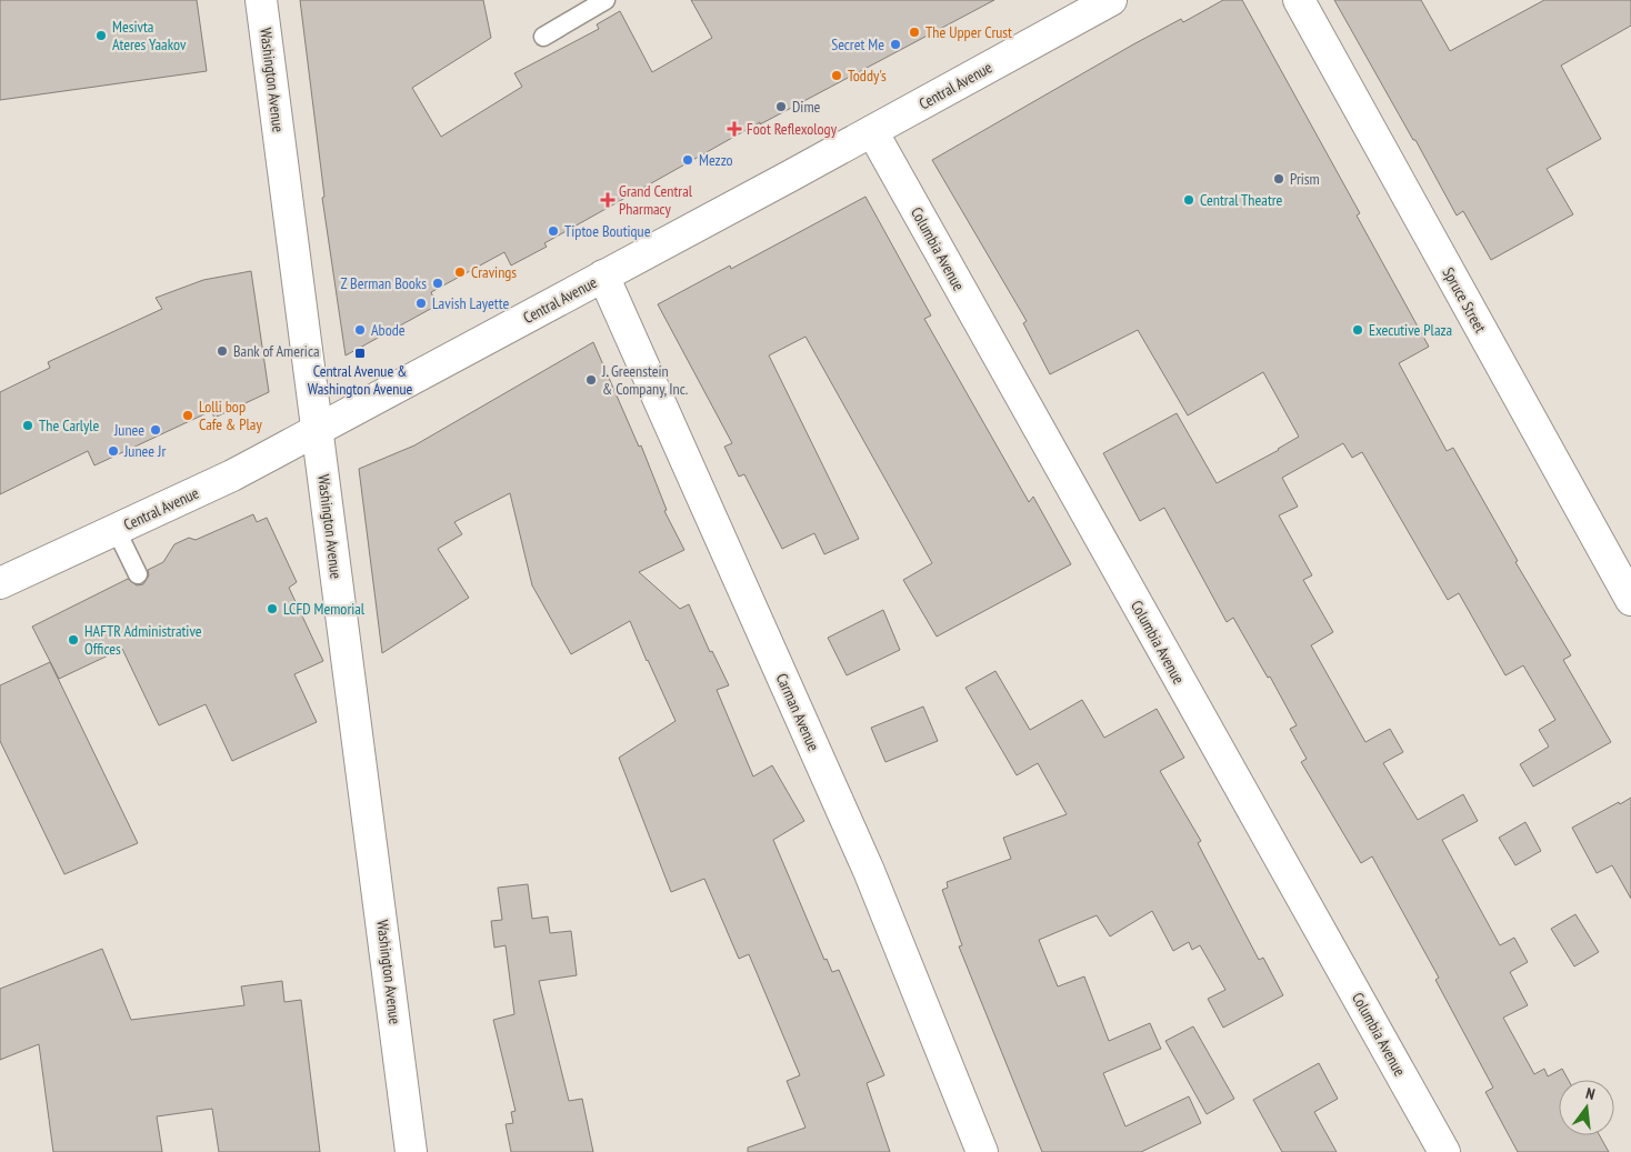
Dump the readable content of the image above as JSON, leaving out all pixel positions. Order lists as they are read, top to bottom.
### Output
{
  "streets": {
    "street": [
      "Washington Avenue",
      "Central Avenue",
      "Columbia Avenue",
      "Spruce Street",
      "Carman Avenue"
    ]
  },
  "crossings": [
    ["Washington Avenue", "Central Avenue"],
    ["Central Avenue", "Columbia Avenue"],
    ["Central Avenue", "Carman Avenue"]
  ],
  "places": {
    "other": [
      "The Upper Crust",
      "Mesivta Ateres Yaakov",
      "Secret Me",
      "Toddy's",
      "Dime",
      "Mezzo",
      "Prism",
      "Central Theatre",
      "Tiptoe Boutique",
      "Cravings",
      "Z Berman Books",
      "Lavish Layette",
      "Abode",
      "Executive Plaza",
      "Bank of America",
      "J. Greenstein & Company, Inc.",
      "Lolli bop Cafe & Play",
      "The Carlyle",
      "Junee",
      "Junee Jr",
      "LCFD Memorial",
      "HAFTR Administrative Offices"
    ],
    "health": ["Foot Reflexology", "Grand Central Pharmacy"],
    "transit": ["Central Avenue & Washington Avenue"]
  },
  "north": "top"
}
